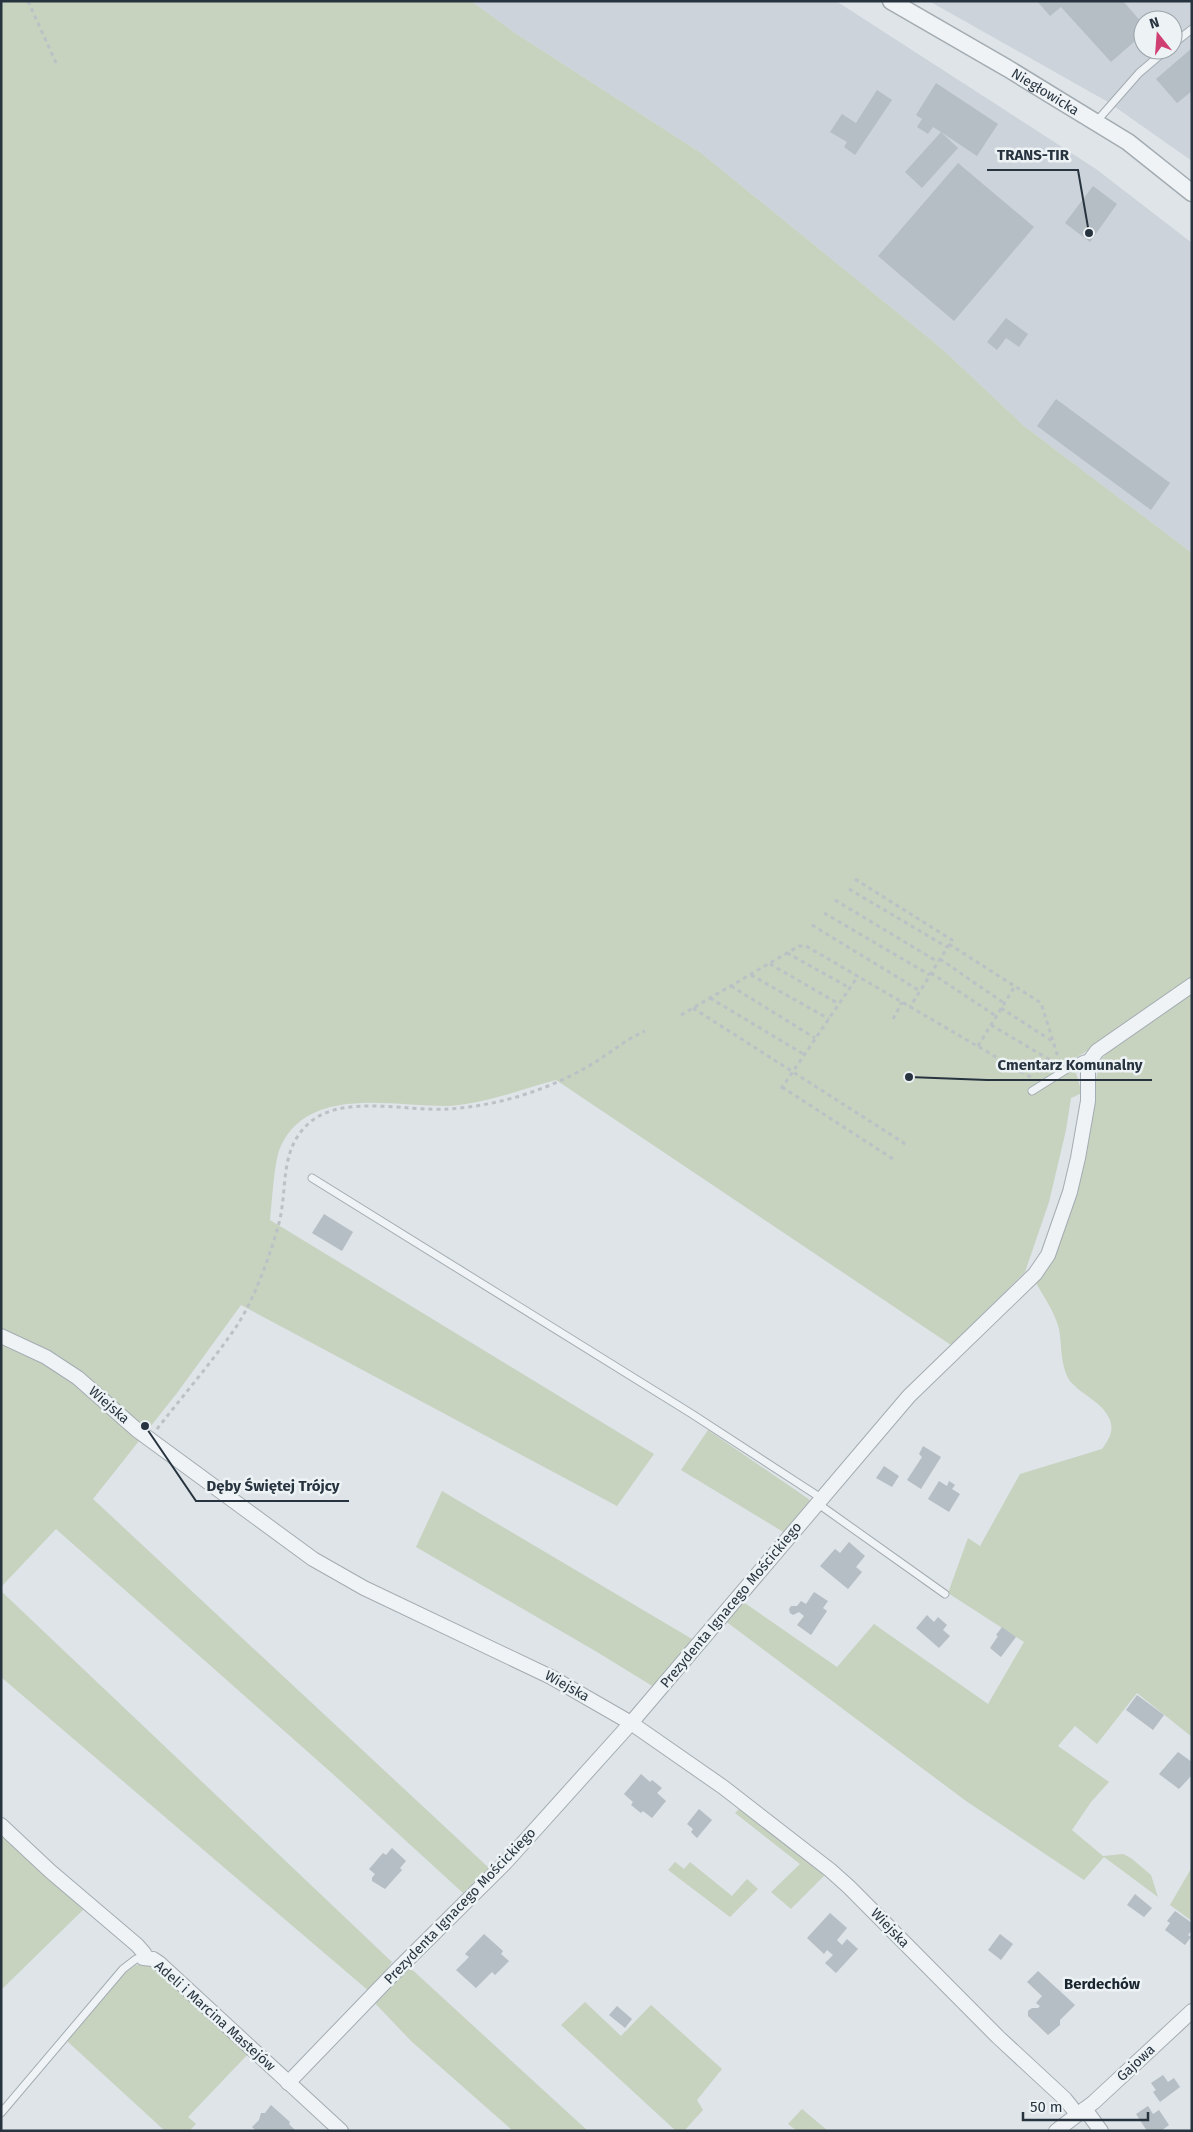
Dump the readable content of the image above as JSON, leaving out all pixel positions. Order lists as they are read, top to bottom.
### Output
{
  "streets": {
    "street": [
      "Niegłowicka",
      "Wiejska",
      "Prezydenta Ignacego Mościckiego",
      "Adeli i Marcina Mastejów",
      "Gajowa"
    ]
  },
  "crossings": [
    ["Wiejska", "Prezydenta Ignacego Mościckiego"],
    ["Wiejska", "Gajowa"],
    ["Prezydenta Ignacego Mościckiego", "Adeli i Marcina Mastejów"]
  ],
  "districts": ["Berdechów"],
  "places": ["TRANS-TIR", "Cmentarz Komunalny", "Dęby Świętej Trójcy"],
  "scale_bar": "50 m",
  "north": "top"
}
